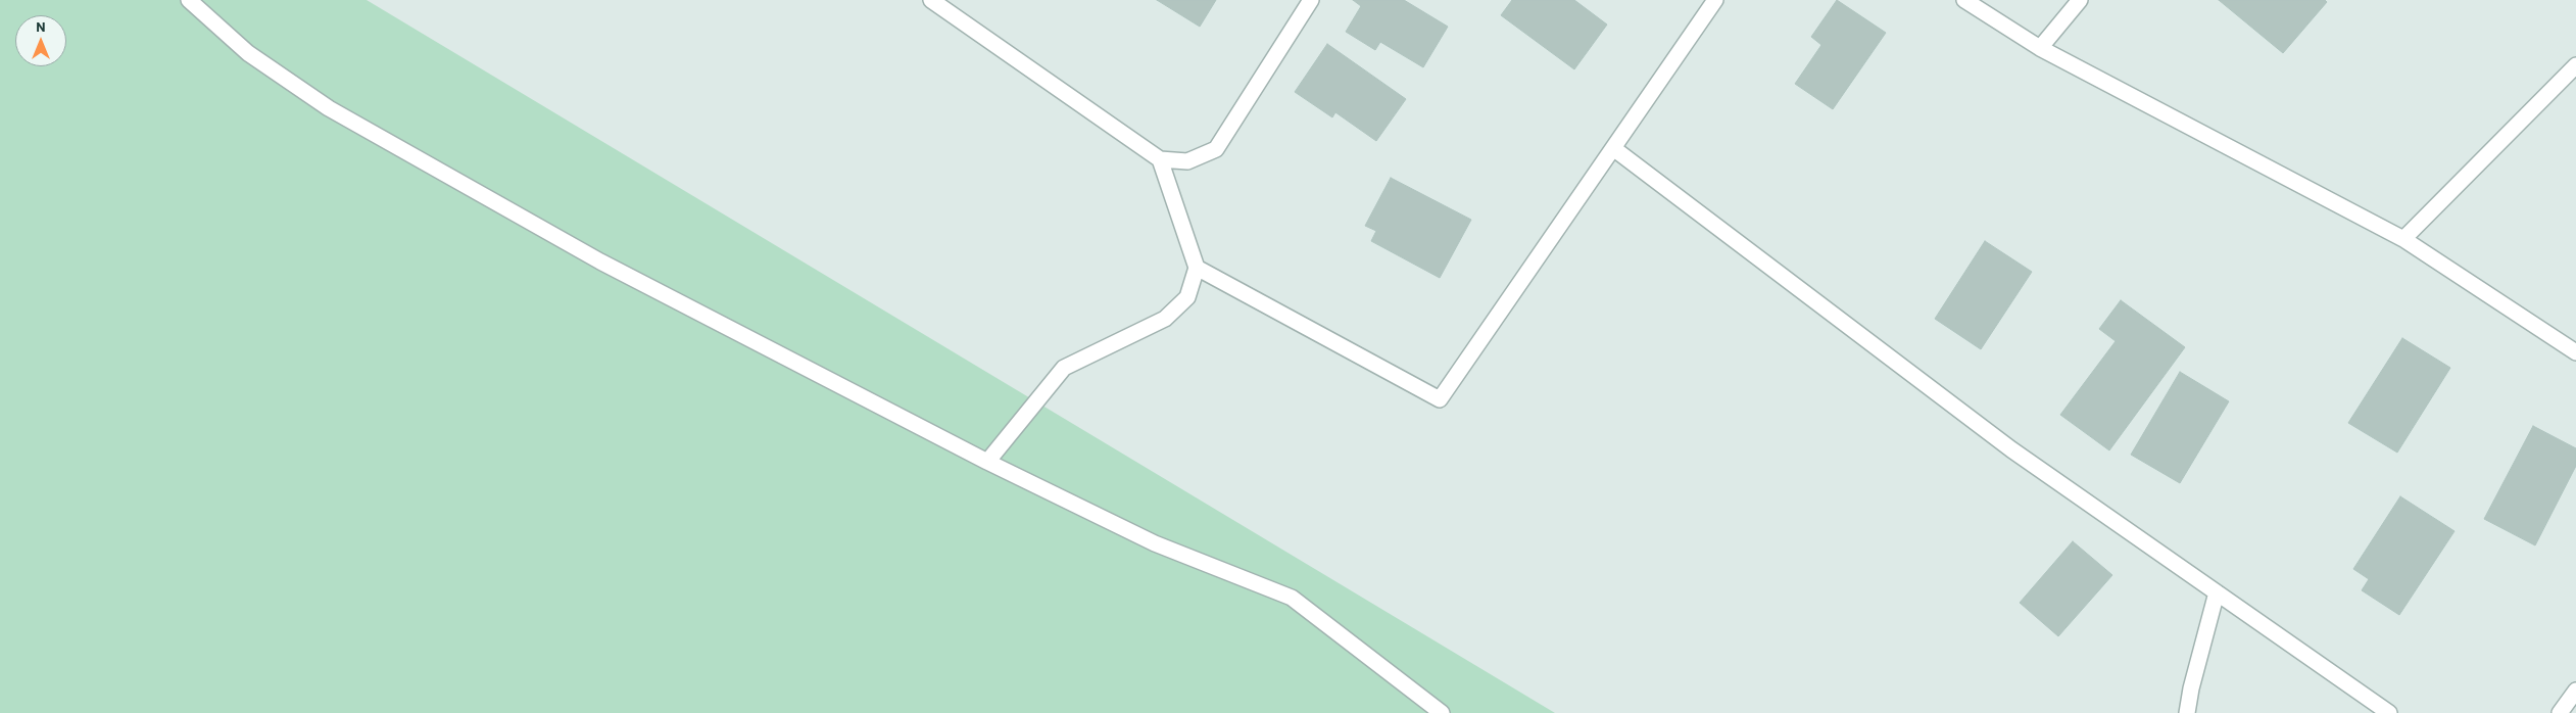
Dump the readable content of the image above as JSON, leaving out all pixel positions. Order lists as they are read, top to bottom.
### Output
{
  "north": "top"
}
